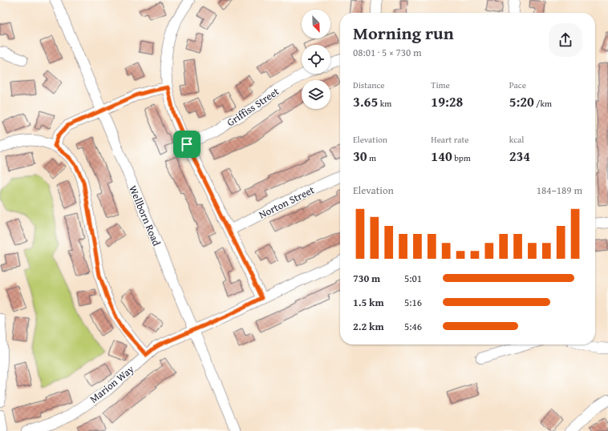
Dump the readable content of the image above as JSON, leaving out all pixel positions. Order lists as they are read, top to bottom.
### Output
{
  "streets": {
    "street": [
      "Griffiss Street",
      "Norton Street",
      "Wellborn Road",
      "Marion Way"
    ]
  },
  "crossings": [
    ["Wellborn Road", "Marion Way"]
  ],
  "north": "bottom right",
  "page": {
    "heading": ["Morning run", "08:01 · 5 × 730 m"],
    "stats": [
      ["Distance", "3.65 km"],
      ["Time", "19:28"],
      ["Pace", "5:20 /km"],
      ["Elevation", "30 m"],
      ["Heart rate", "140 bpm"],
      ["kcal", "234"]
    ],
    "chart": ["Elevation", "184–189 m"],
    "list": [
      {
        "name": "730 m",
        "note": "5:01"
      },
      {
        "name": "1.5 km",
        "note": "5:16"
      },
      {
        "name": "2.2 km",
        "note": "5:46"
      }
    ]
  }
}
